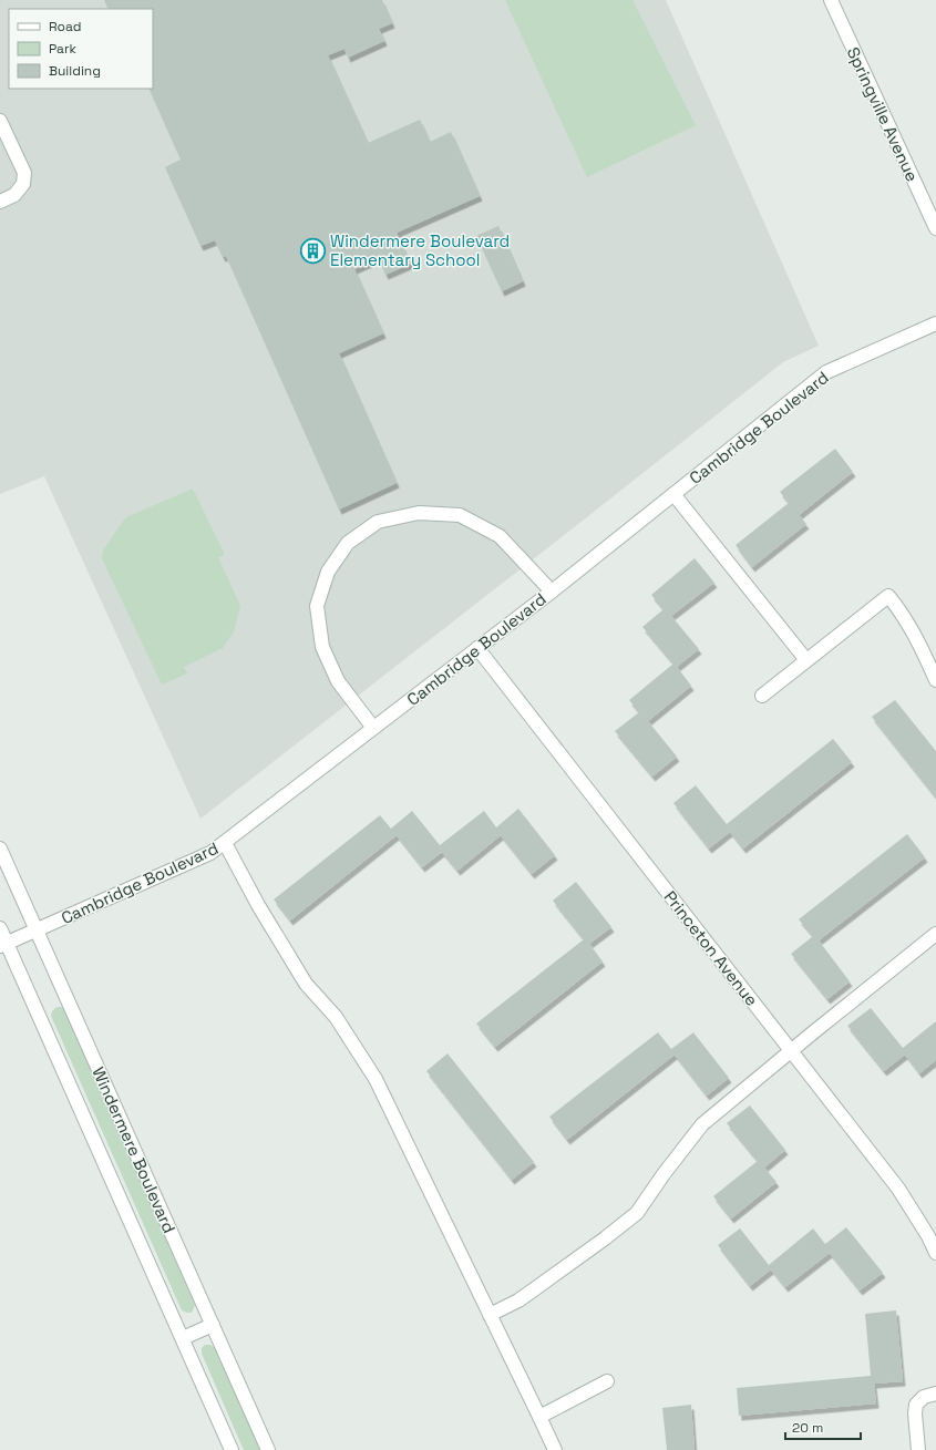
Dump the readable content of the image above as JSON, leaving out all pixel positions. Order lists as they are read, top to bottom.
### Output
{
  "streets": {
    "street": [
      "Springville Avenue",
      "Cambridge Boulevard",
      "Princeton Avenue",
      "Windermere Boulevard"
    ]
  },
  "crossings": [
    ["Cambridge Boulevard", "Princeton Avenue"],
    ["Cambridge Boulevard", "Windermere Boulevard"]
  ],
  "places": {
    "building": ["Windermere Boulevard Elementary School"]
  },
  "legend": ["Road", "Park", "Building"],
  "scale_bar": "20 m"
}
